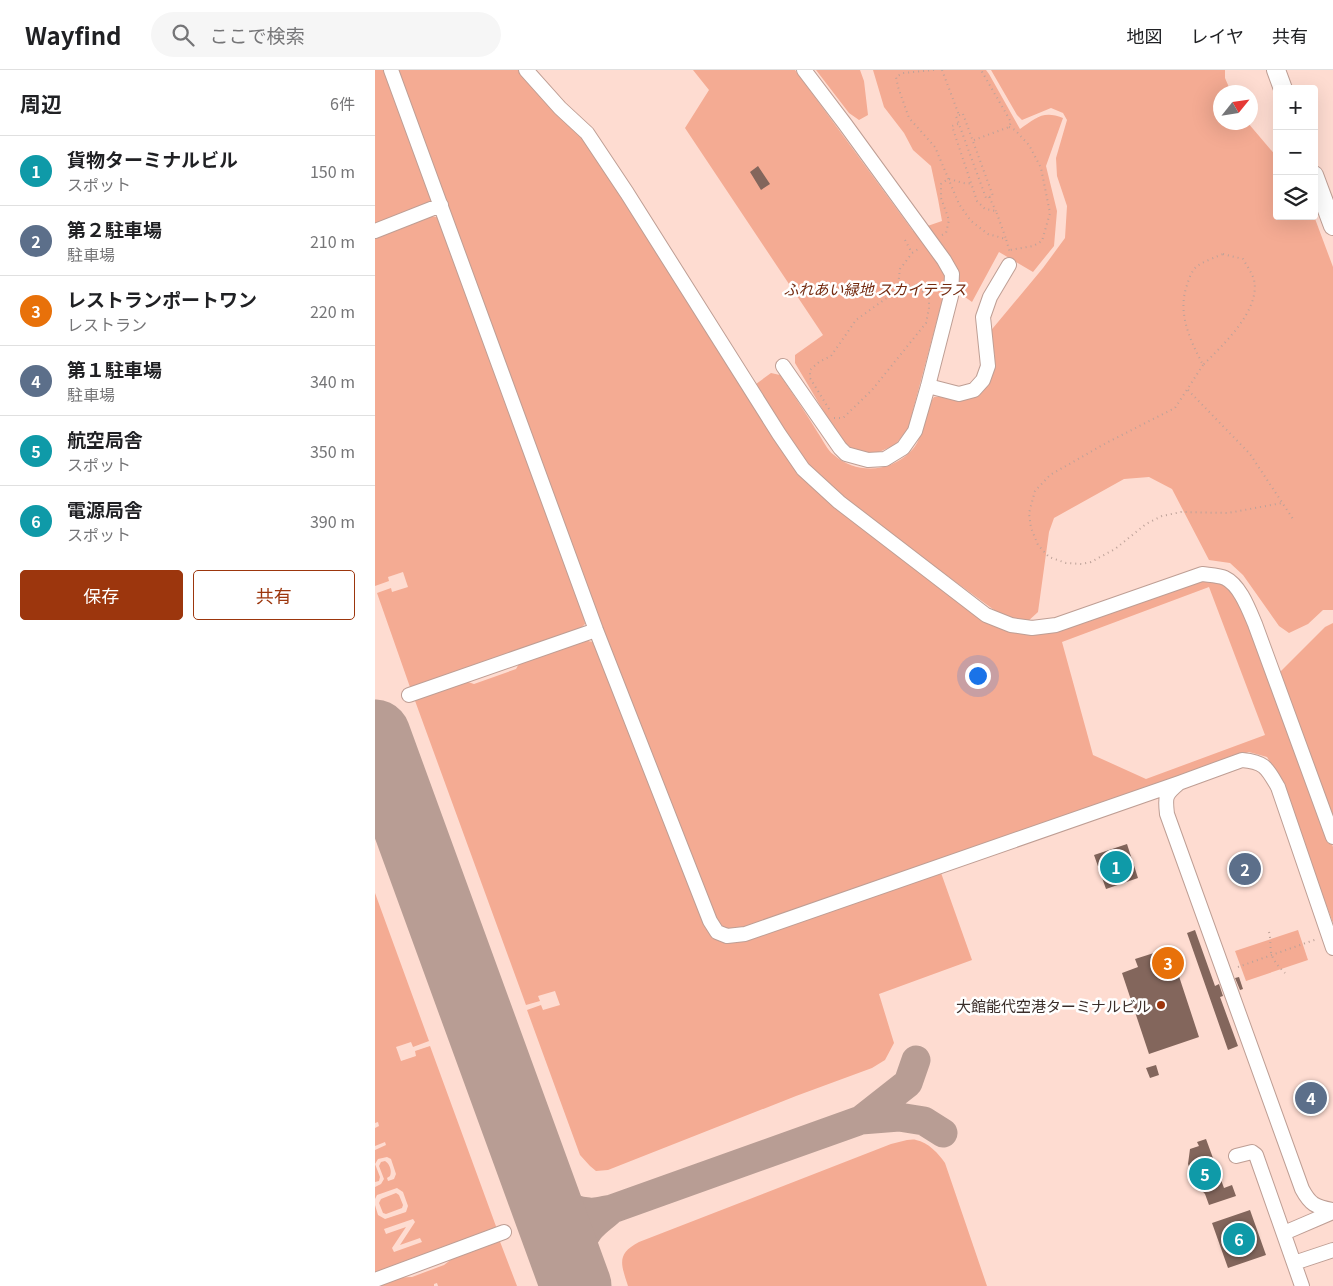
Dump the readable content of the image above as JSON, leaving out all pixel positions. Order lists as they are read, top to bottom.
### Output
{
  "parks": ["ふれあい緑地 スカイテラス"],
  "places": ["大館能代空港ターミナルビル"],
  "north": "top right",
  "page": {
    "header": "Wayfind",
    "search": "ここで検索",
    "nav": ["地図", "レイヤ", "共有"],
    "heading": ["周辺", "6件"],
    "map_buttons": ["+", "−"],
    "list": [
      {
        "mark": "1",
        "name": "貨物ターミナルビル",
        "note": "スポット",
        "value": "150 m"
      },
      {
        "mark": "2",
        "name": "第２駐車場",
        "note": "駐車場",
        "value": "210 m"
      },
      {
        "mark": "3",
        "name": "レストランポートワン",
        "note": "レストラン",
        "value": "220 m"
      },
      {
        "mark": "4",
        "name": "第１駐車場",
        "note": "駐車場",
        "value": "340 m"
      },
      {
        "mark": "5",
        "name": "航空局舎",
        "note": "スポット",
        "value": "350 m"
      },
      {
        "mark": "6",
        "name": "電源局舎",
        "note": "スポット",
        "value": "390 m"
      }
    ],
    "buttons": ["保存", "共有"],
    "pins": [
      "1",
      "2",
      "3",
      "4",
      "5",
      "6"
    ]
  }
}
